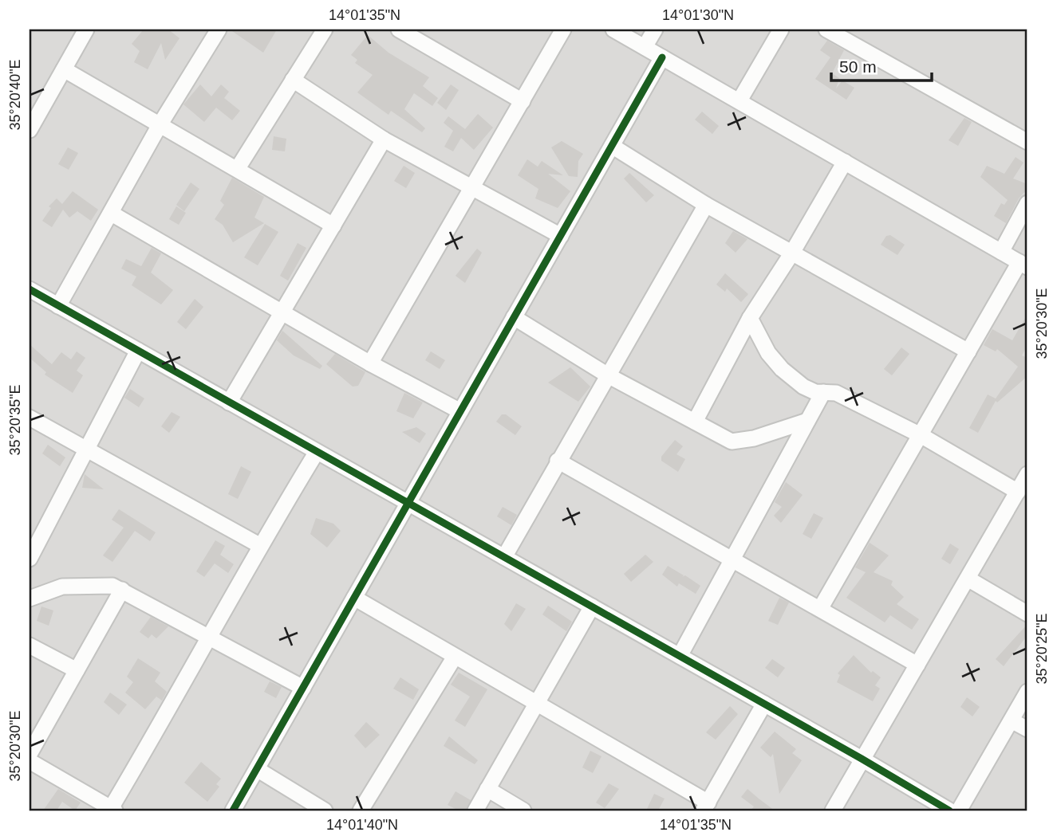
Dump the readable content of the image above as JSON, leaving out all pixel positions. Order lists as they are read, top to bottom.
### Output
{
  "scale_bar": "50 m",
  "coordinates": [
    "14°01'35\"N",
    "14°01'30\"N",
    "35°20'40\"E",
    "35°20'30\"E",
    "35°20'35\"E",
    "35°20'25\"E",
    "14°01'40\"N"
  ]
}
